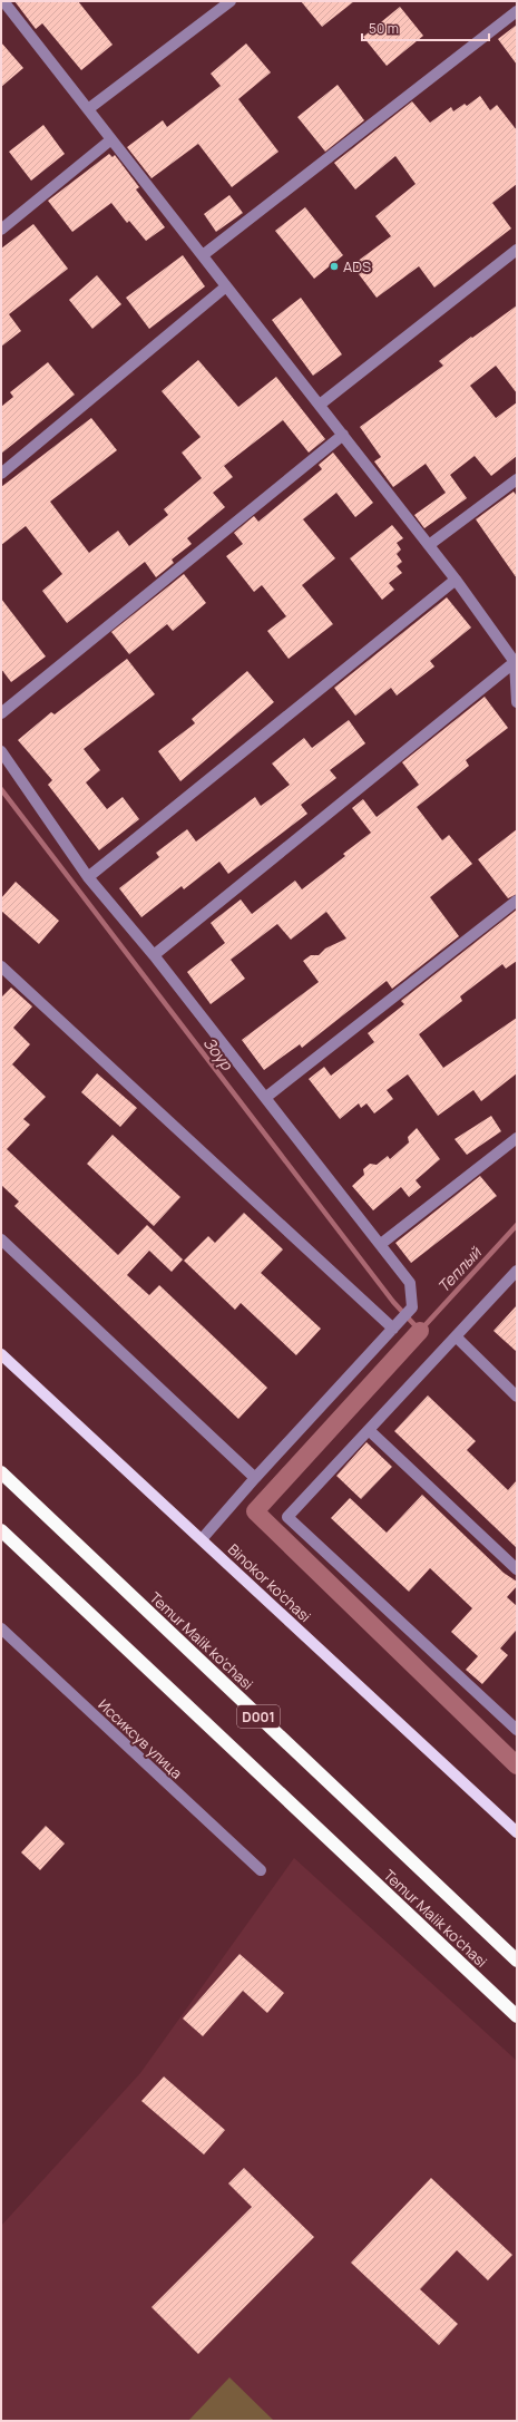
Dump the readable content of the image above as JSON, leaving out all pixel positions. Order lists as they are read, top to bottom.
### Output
{
  "streets": {
    "highway": ["Temur Malik ko'chasi", "D001"],
    "main road": ["Binokor ko'chasi"],
    "street": ["Иссиксув улица"]
  },
  "water": ["Зоур", "Теплый"],
  "places": ["ADS"],
  "scale_bar": "50 m"
}
